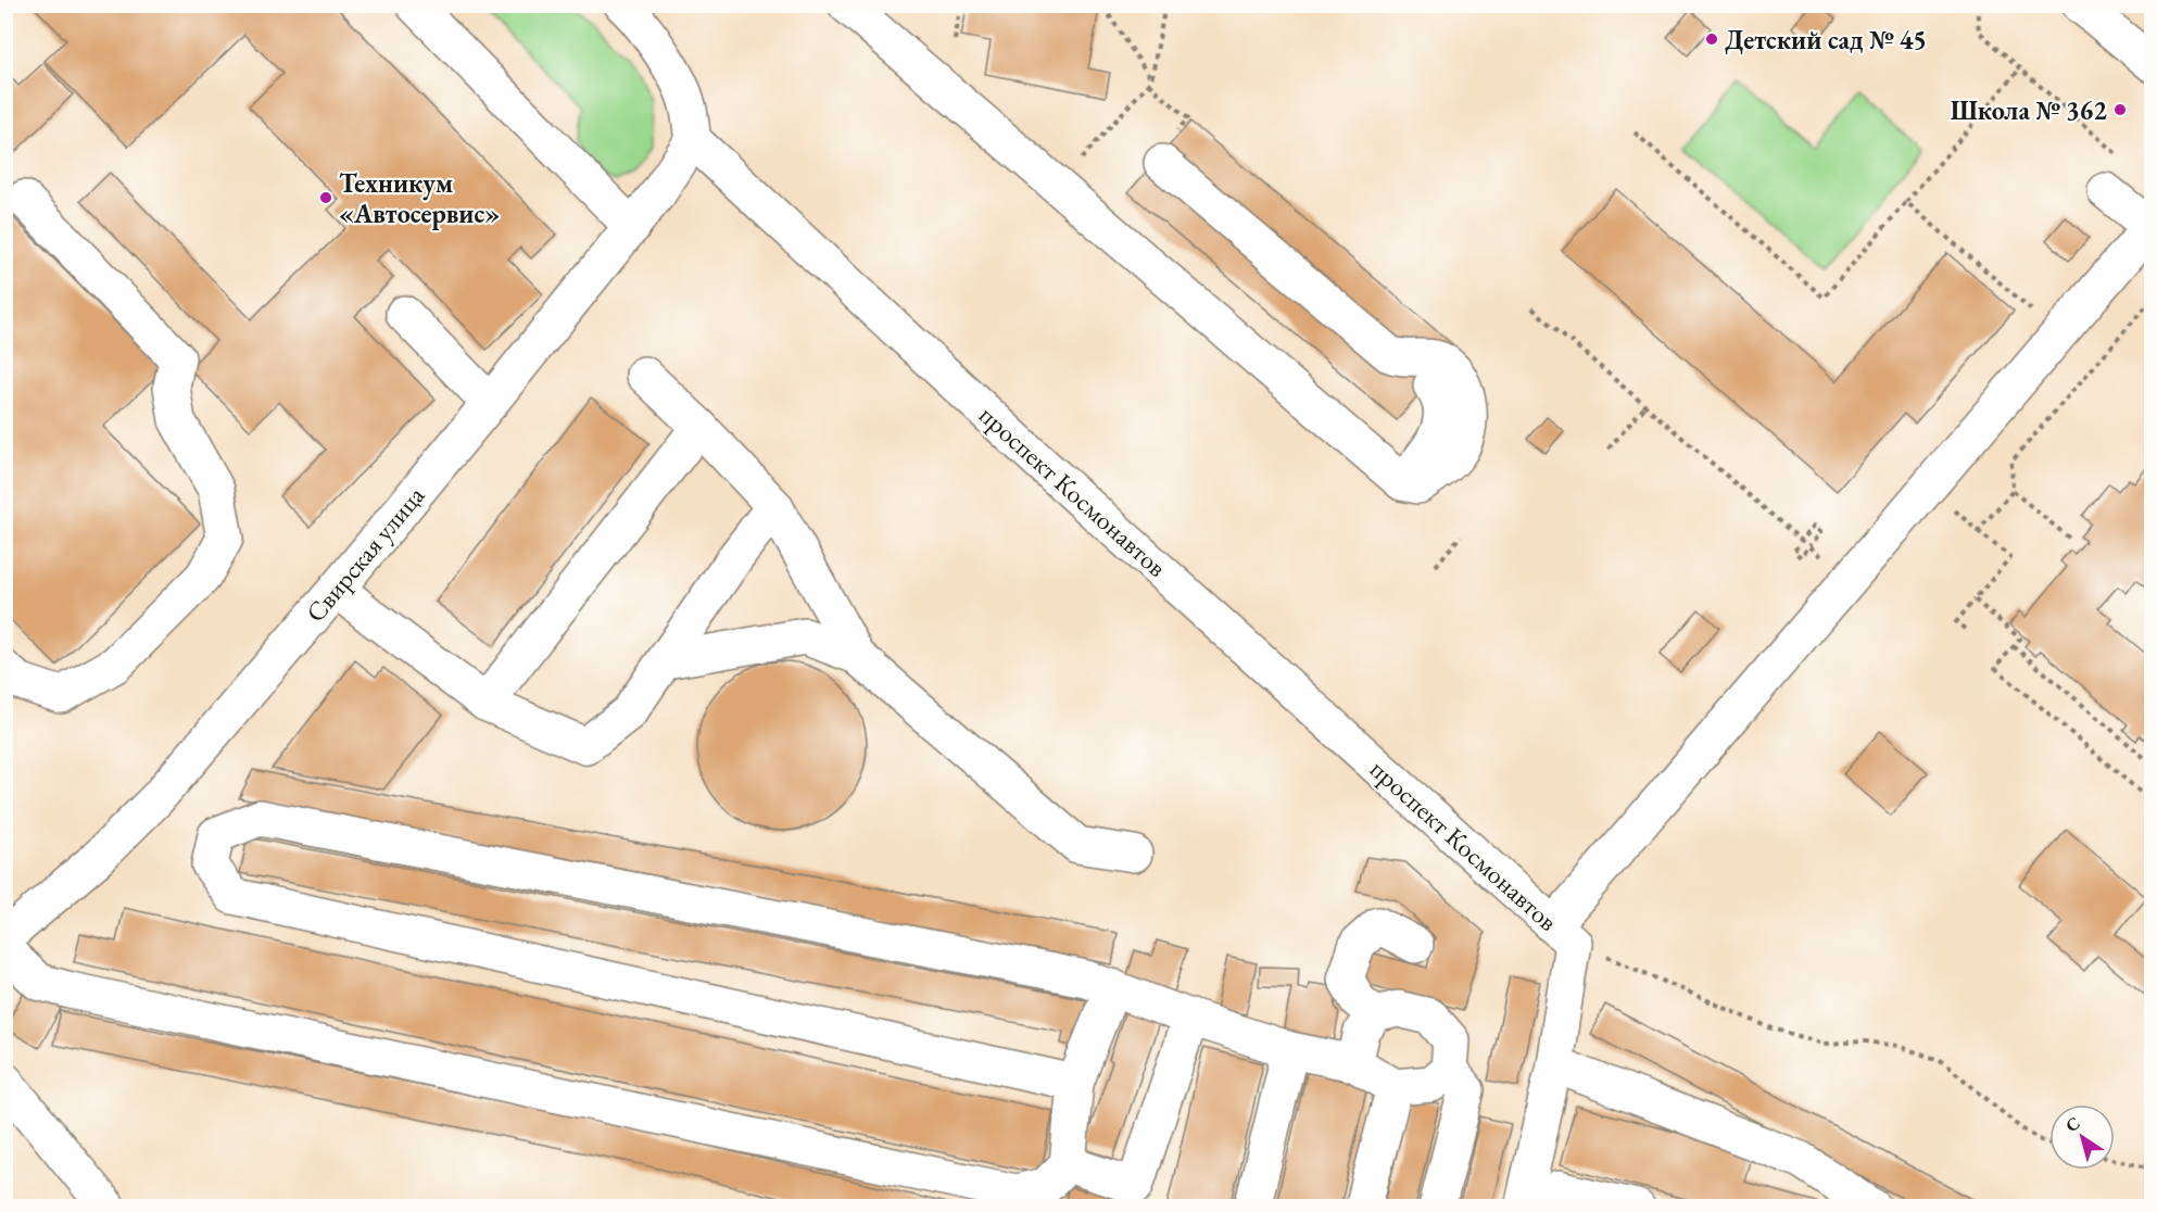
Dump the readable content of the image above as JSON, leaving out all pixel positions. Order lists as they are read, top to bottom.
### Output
{
  "streets": {
    "street": ["проспект Космонавтов", "Свирская улица"]
  },
  "crossings": [
    ["проспект Космонавтов", "Свирская улица"]
  ],
  "places": ["Детский сад № 45", "Школа № 362", "Техникум «Автосервис»"],
  "north": "top left"
}
